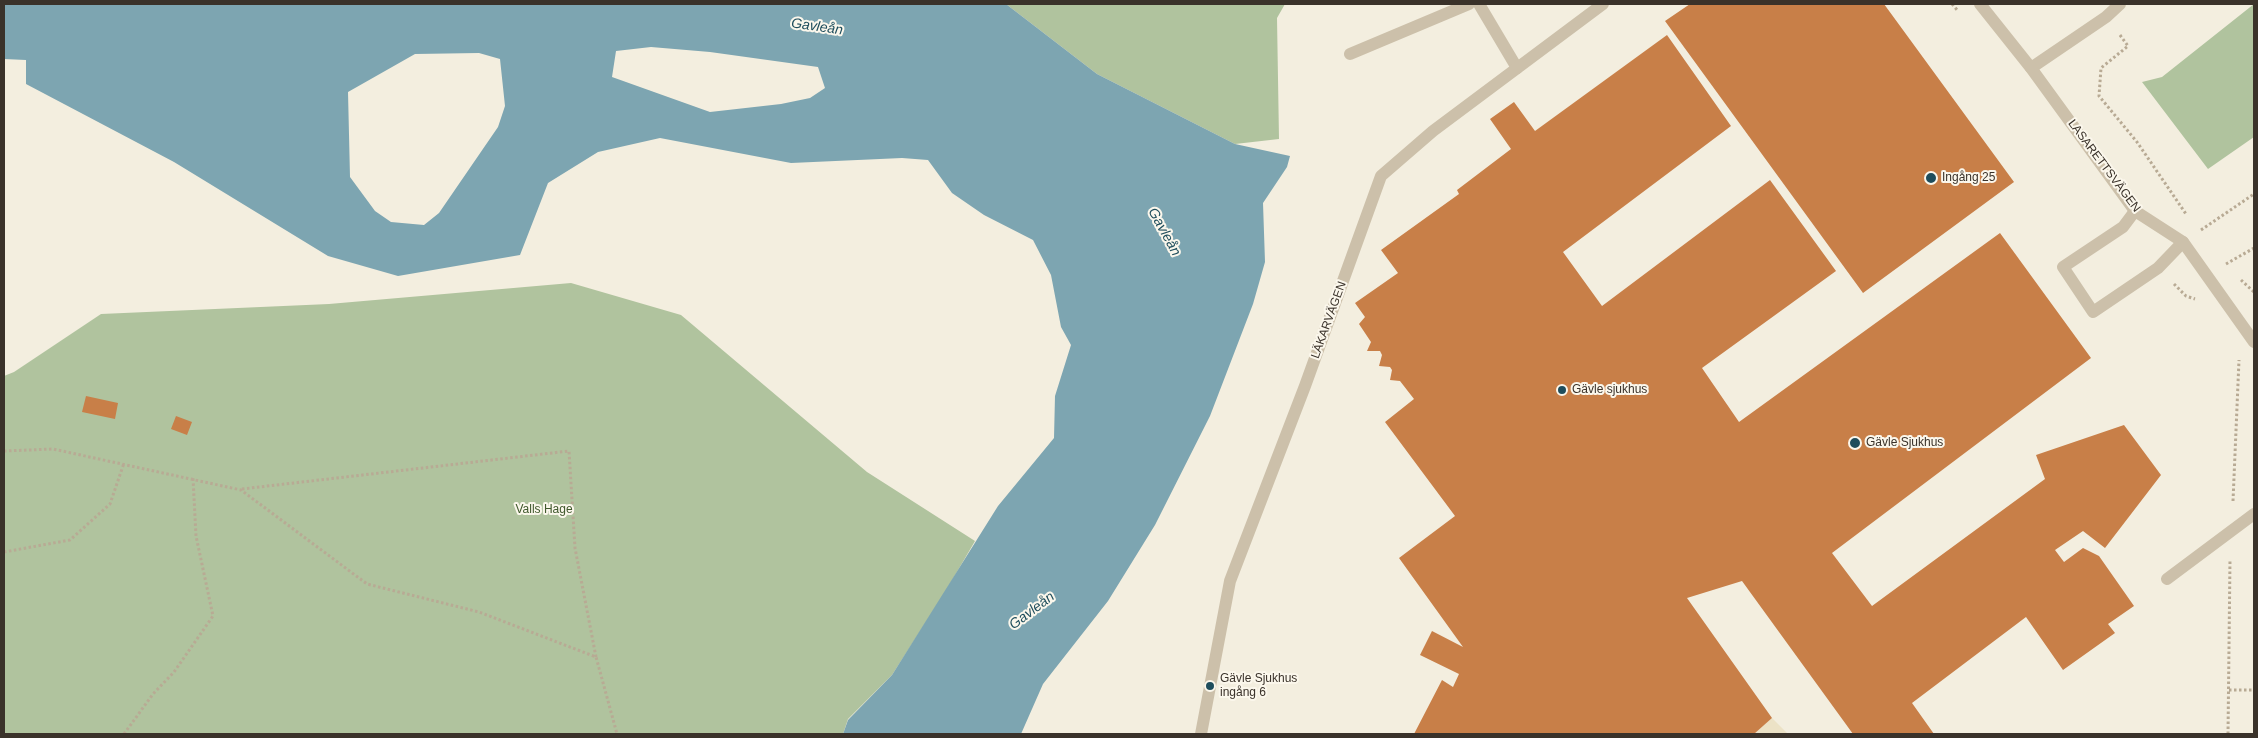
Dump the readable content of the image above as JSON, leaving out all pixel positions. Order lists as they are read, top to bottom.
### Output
{
  "streets": {
    "street": ["LASARETTSVÄGEN", "LÄKARVÄGEN"]
  },
  "water": ["Gavleån"],
  "parks": ["Valls Hage"],
  "places": [
    "Ingång 25",
    "Gävle sjukhus",
    "Gävle Sjukhus",
    "Gävle Sjukhus ingång 6"
  ]
}
